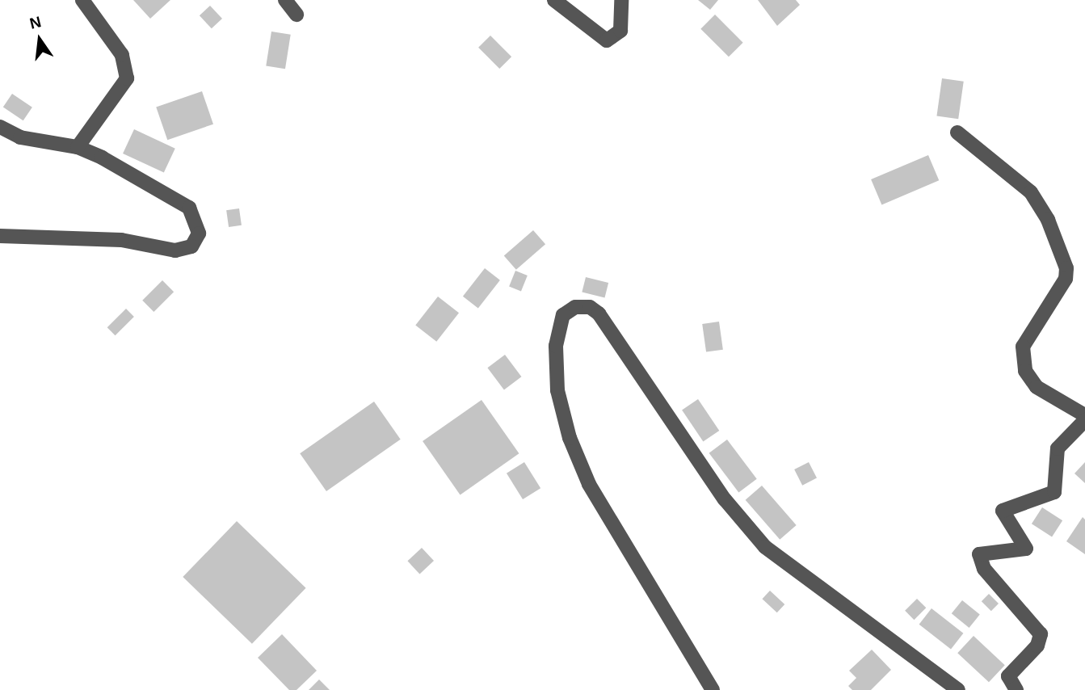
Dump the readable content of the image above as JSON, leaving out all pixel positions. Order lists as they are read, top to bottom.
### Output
{
  "north": "top"
}
